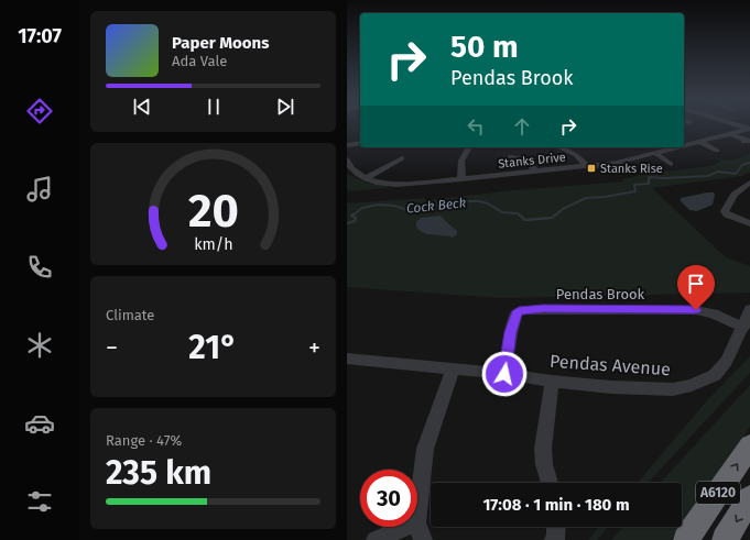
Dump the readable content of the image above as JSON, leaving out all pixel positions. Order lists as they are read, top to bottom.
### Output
{
  "streets": {
    "highway": ["A6120"],
    "street": ["Stanks Drive", "Pendas Brook", "Pendas Avenue"]
  },
  "crossings": [
    ["Pendas Brook", "Pendas Avenue"]
  ],
  "water": ["Cock Beck"],
  "places": {
    "transit": ["Stanks Rise"]
  },
  "page": {
    "tabs": "17:07",
    "turn": ["50 m", "Pendas Brook"],
    "song": ["Paper Moons", "Ada Vale"],
    "tile": [
      "Climate",
      ["Range · 47%", "235 km"]
    ],
    "heat": ["−", "21°", "+"],
    "limit": "30",
    "trip": "17:08 · 1 min · 180 m",
    "gauge": ["20", "km/h"]
  }
}
